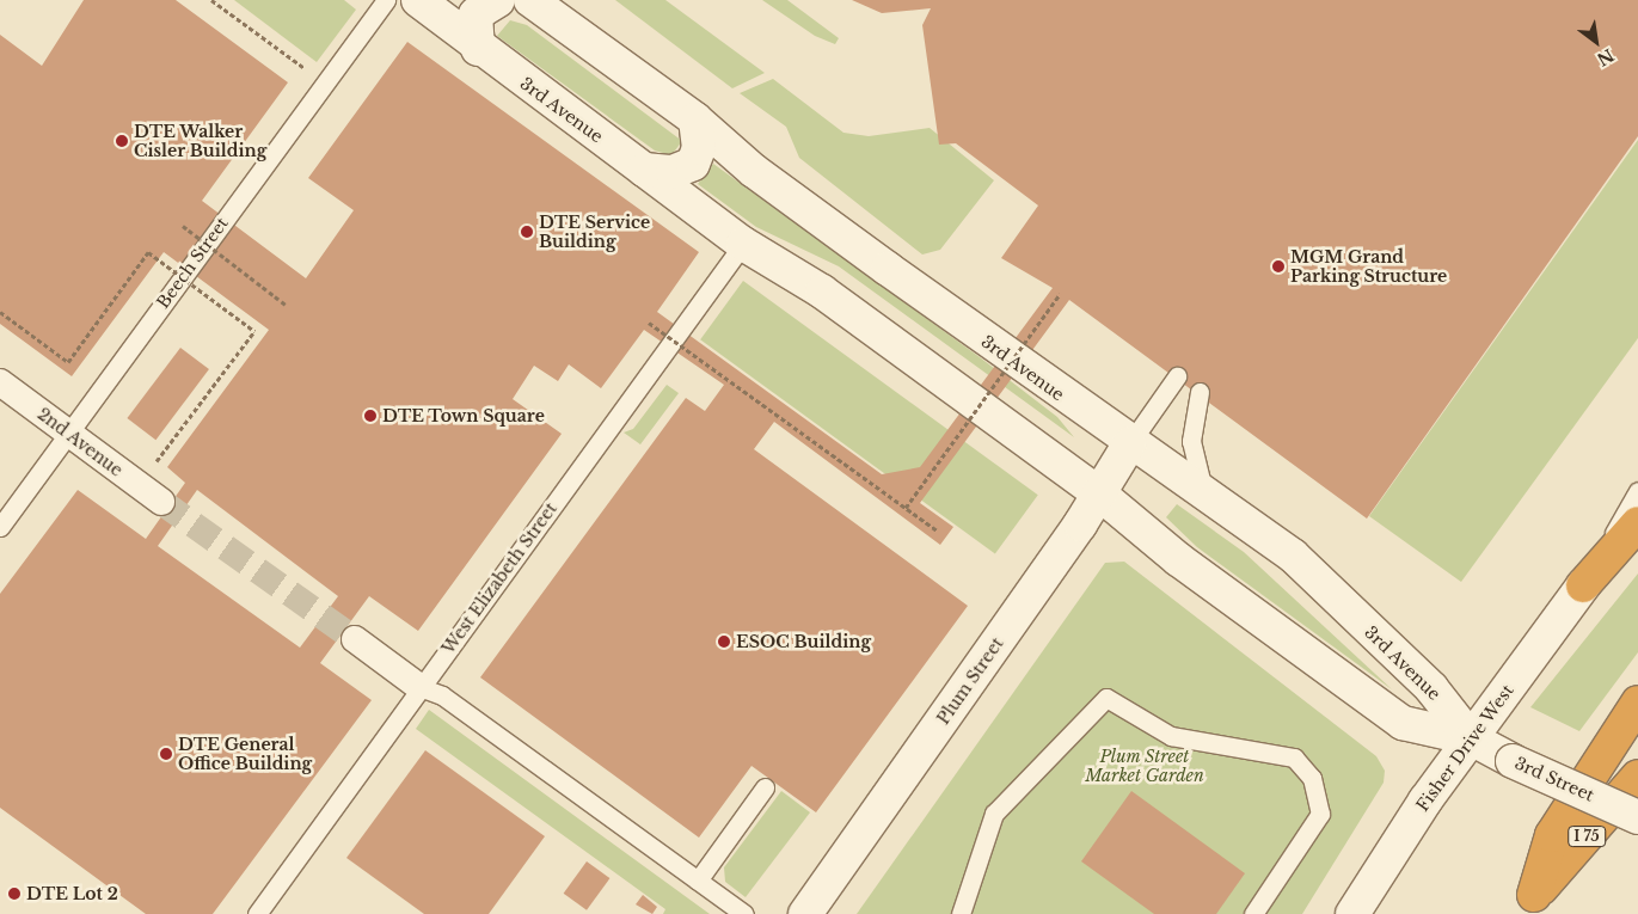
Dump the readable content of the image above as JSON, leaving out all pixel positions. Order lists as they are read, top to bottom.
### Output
{
  "streets": {
    "highway": ["I 75"],
    "street": [
      "3rd Avenue",
      "2nd Avenue",
      "Plum Street",
      "Fisher Drive West",
      "3rd Street"
    ],
    "lane": ["Beech Street", "West Elizabeth Street"]
  },
  "crossings": [
    ["3rd Avenue", "West Elizabeth Street"],
    ["3rd Avenue", "Plum Street"],
    ["3rd Avenue", "Fisher Drive West"],
    ["3rd Avenue", "3rd Street"],
    ["Beech Street", "2nd Avenue"],
    ["Fisher Drive West", "3rd Street"]
  ],
  "parks": ["Plum Street Market Garden"],
  "places": [
    "DTE Walker Cisler Building",
    "DTE Service Building",
    "MGM Grand Parking Structure",
    "DTE Town Square",
    "ESOC Building",
    "DTE General Office Building",
    "DTE Lot 2"
  ],
  "north": "bottom right"
}
